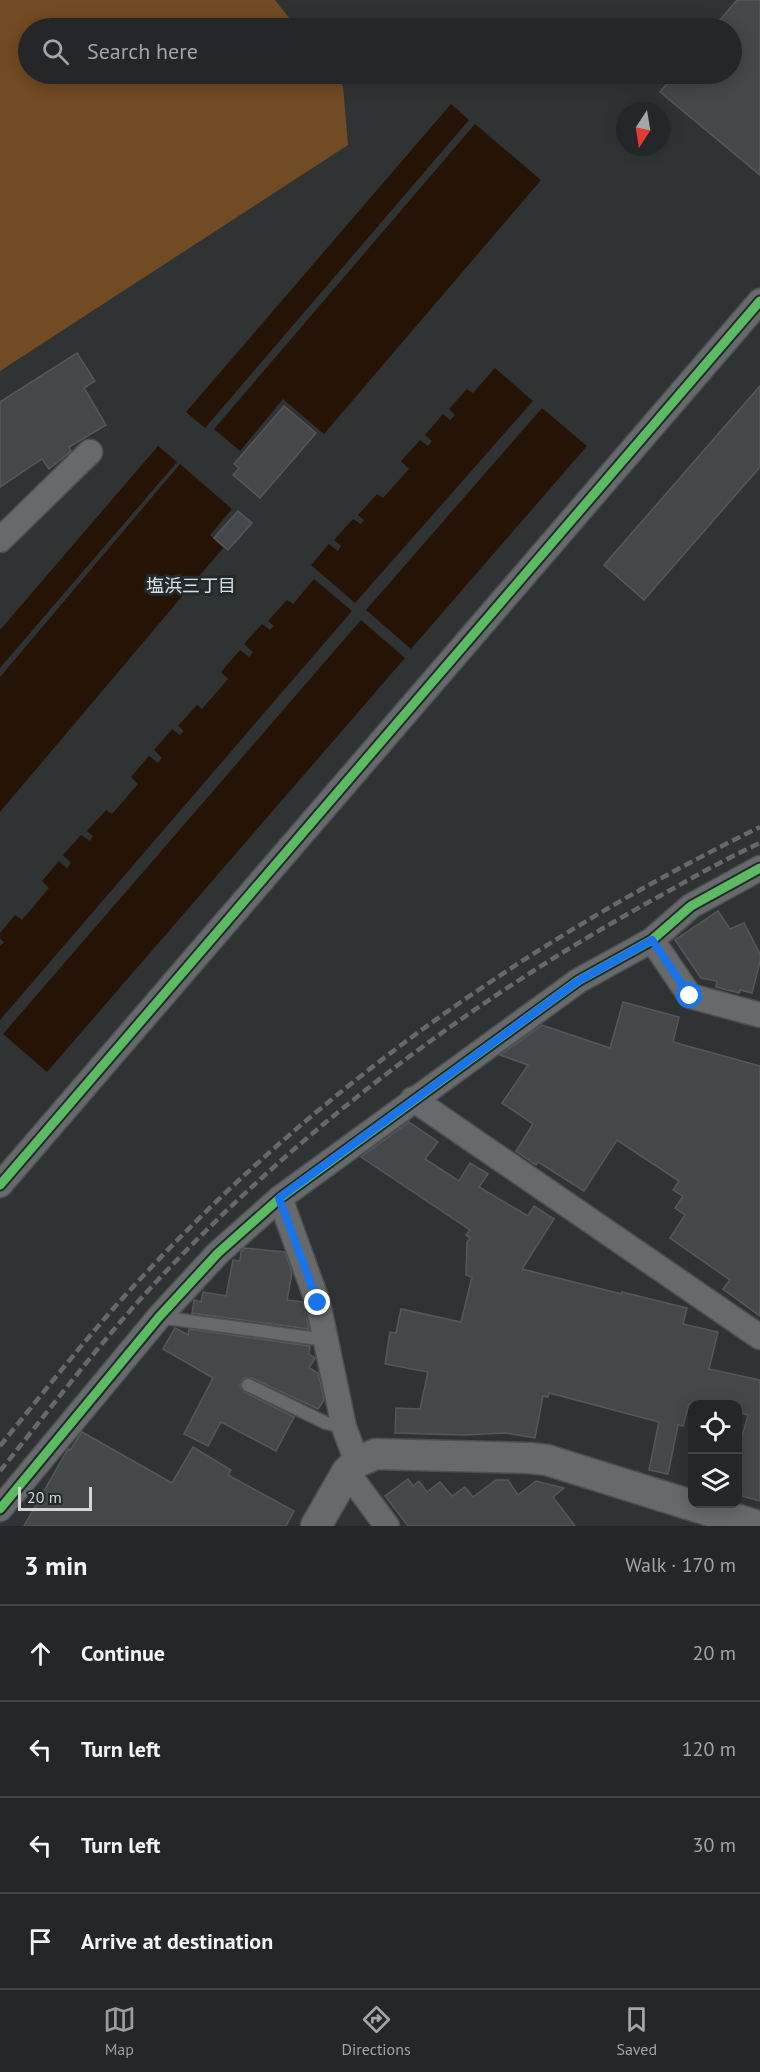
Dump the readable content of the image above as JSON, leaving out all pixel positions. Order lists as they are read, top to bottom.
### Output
{
  "districts": ["塩浜三丁目"],
  "scale_bar": "20 m",
  "north": "bottom",
  "page": {
    "search": "Search here",
    "scale": "20 m",
    "heading": ["3 min", "Walk · 170 m"],
    "list": [
      ["Continue", "20 m"],
      ["Turn left", "120 m"],
      ["Turn left", "30 m"],
      "Arrive at destination"
    ],
    "nav": ["Map", "Directions", "Saved"]
  }
}
